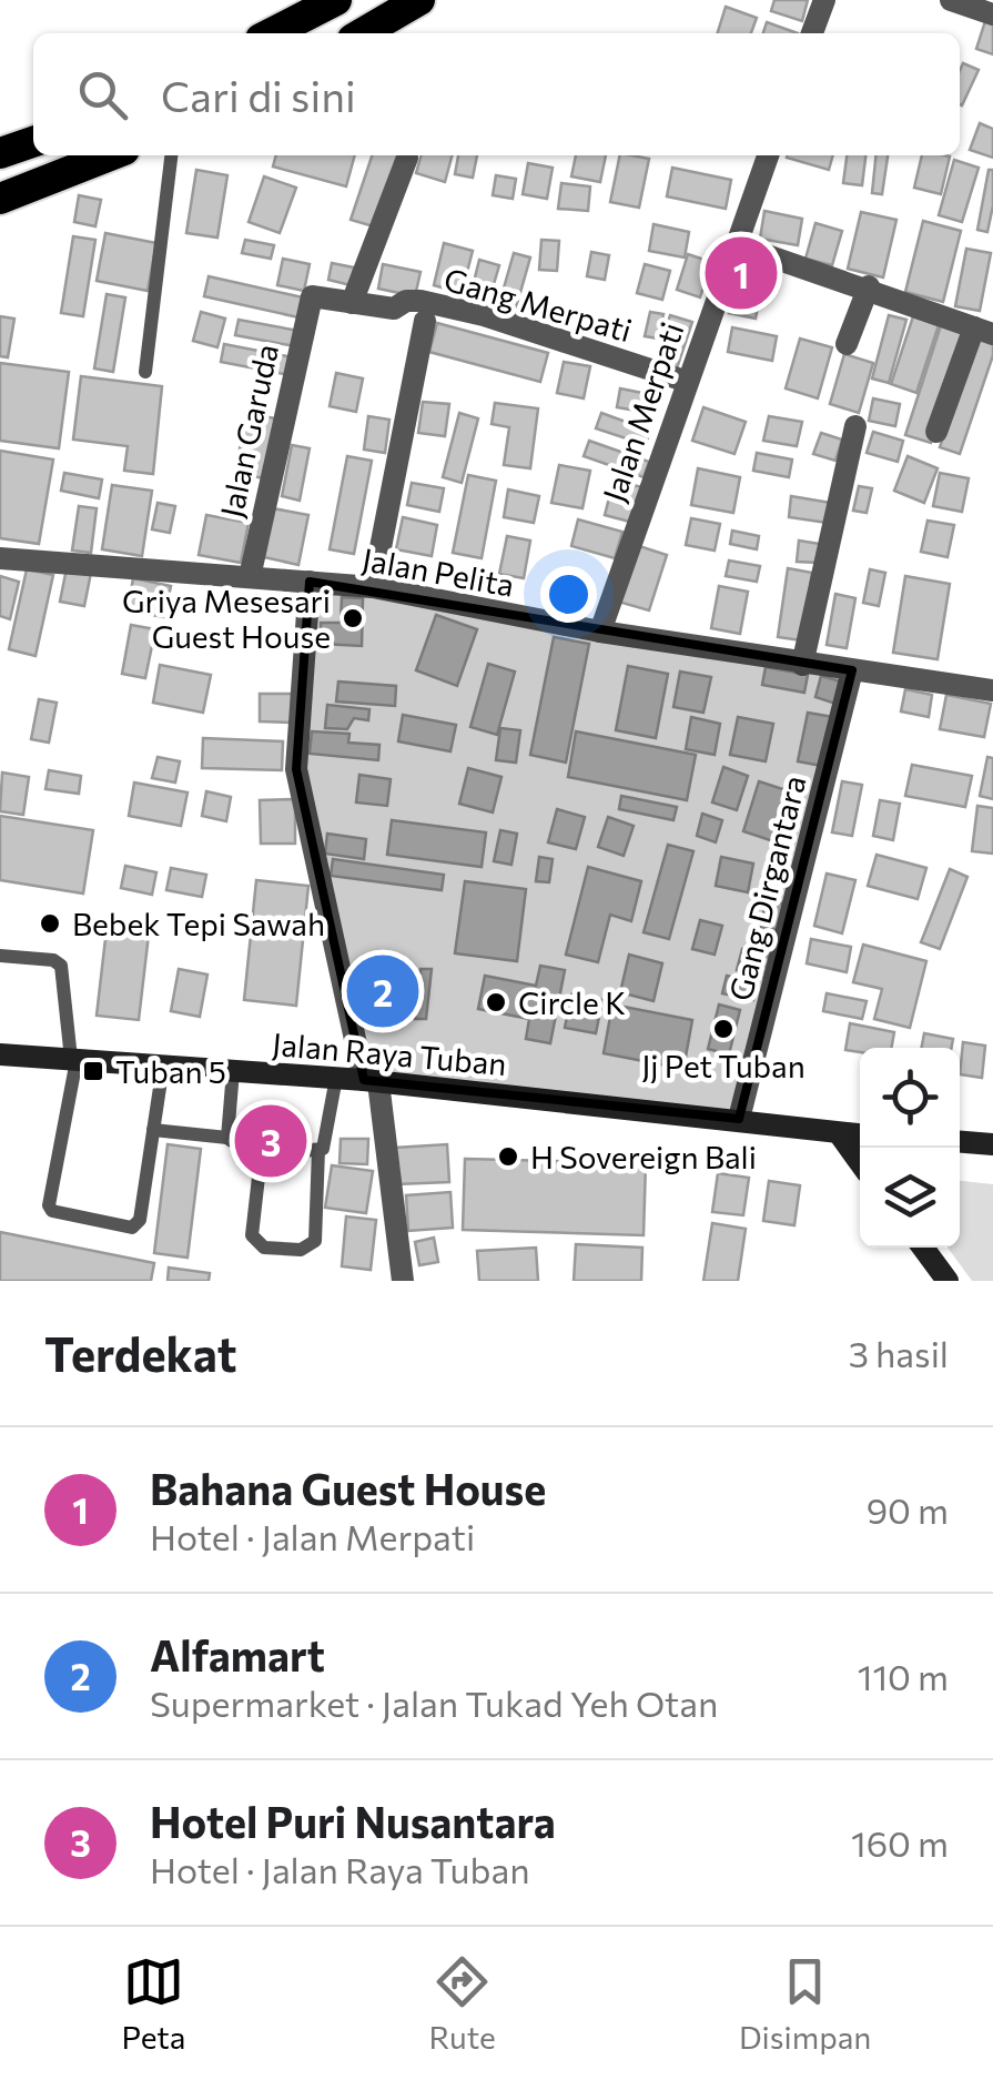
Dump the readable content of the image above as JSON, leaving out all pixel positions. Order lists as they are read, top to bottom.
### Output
{
  "streets": {
    "main road": ["Jalan Raya Tuban"],
    "street": [
      "Gang Merpati",
      "Jalan Merpati",
      "Jalan Garuda",
      "Jalan Pelita",
      "Gang Dirgantara"
    ]
  },
  "crossings": [
    ["Gang Merpati", "Jalan Merpati"],
    ["Gang Merpati", "Jalan Garuda"],
    ["Jalan Merpati", "Jalan Pelita"],
    ["Jalan Garuda", "Jalan Pelita"],
    ["Jalan Pelita", "Gang Dirgantara"],
    ["Gang Dirgantara", "Jalan Raya Tuban"]
  ],
  "places": {
    "other": [
      "Griya Mesesari Guest House",
      "Bebek Tepi Sawah",
      "Circle K",
      "Jj Pet Tuban",
      "H Sovereign Bali"
    ],
    "transit": ["Tuban 5"]
  },
  "page": {
    "search": "Cari di sini",
    "pins": ["1", "2", "3"],
    "heading": ["Terdekat", "3 hasil"],
    "list": [
      {
        "mark": "1",
        "name": "Bahana Guest House",
        "note": "Hotel · Jalan Merpati",
        "value": "90 m"
      },
      {
        "mark": "2",
        "name": "Alfamart",
        "note": "Supermarket · Jalan Tukad Yeh Otan",
        "value": "110 m"
      },
      {
        "mark": "3",
        "name": "Hotel Puri Nusantara",
        "note": "Hotel · Jalan Raya Tuban",
        "value": "160 m"
      }
    ],
    "nav": ["Peta", "Rute", "Disimpan"]
  }
}
